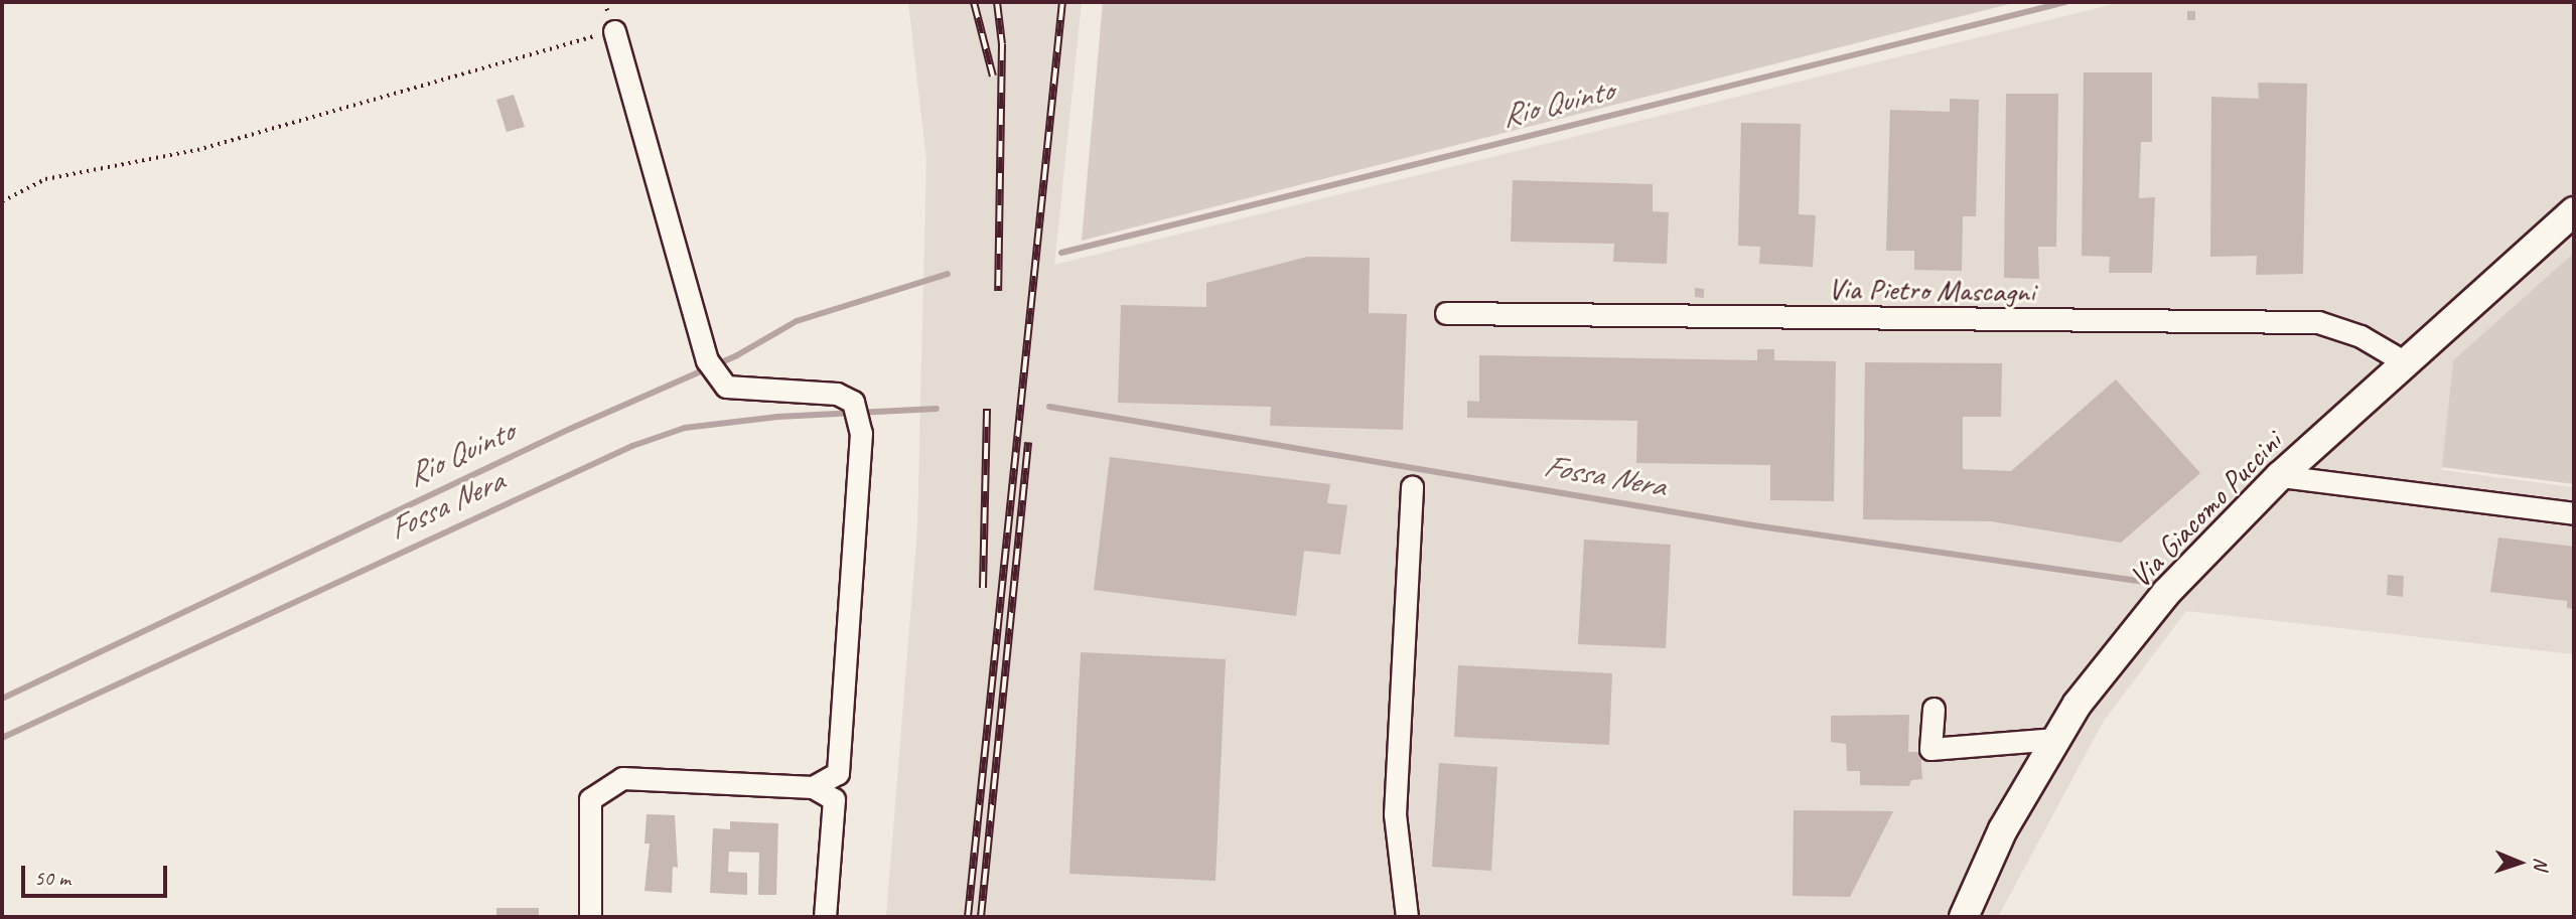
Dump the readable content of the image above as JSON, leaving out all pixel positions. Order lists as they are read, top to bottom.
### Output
{
  "streets": {
    "main road": ["Via Giacomo Puccini"],
    "street": ["Via Pietro Mascagni"]
  },
  "crossings": [
    ["Via Pietro Mascagni", "Via Giacomo Puccini"]
  ],
  "water": ["Rio Quinto", "Fossa Nera"],
  "scale_bar": "50 m",
  "north": "right"
}
